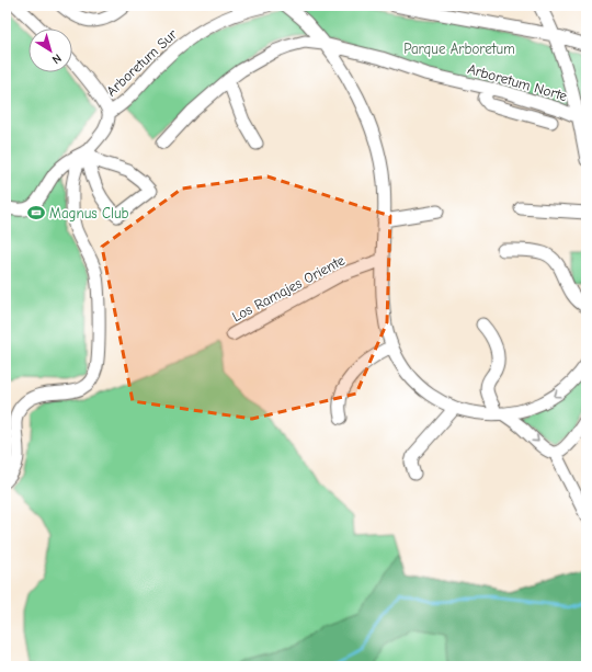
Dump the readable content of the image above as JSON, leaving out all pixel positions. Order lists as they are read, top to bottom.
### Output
{
  "streets": {
    "street": ["Arboretum Sur", "Arboretum Norte", "Los Ramajes Oriente"]
  },
  "parks": ["Parque Arboretum"],
  "places": {
    "sports": ["Magnus Club"]
  },
  "north": "bottom right"
}
